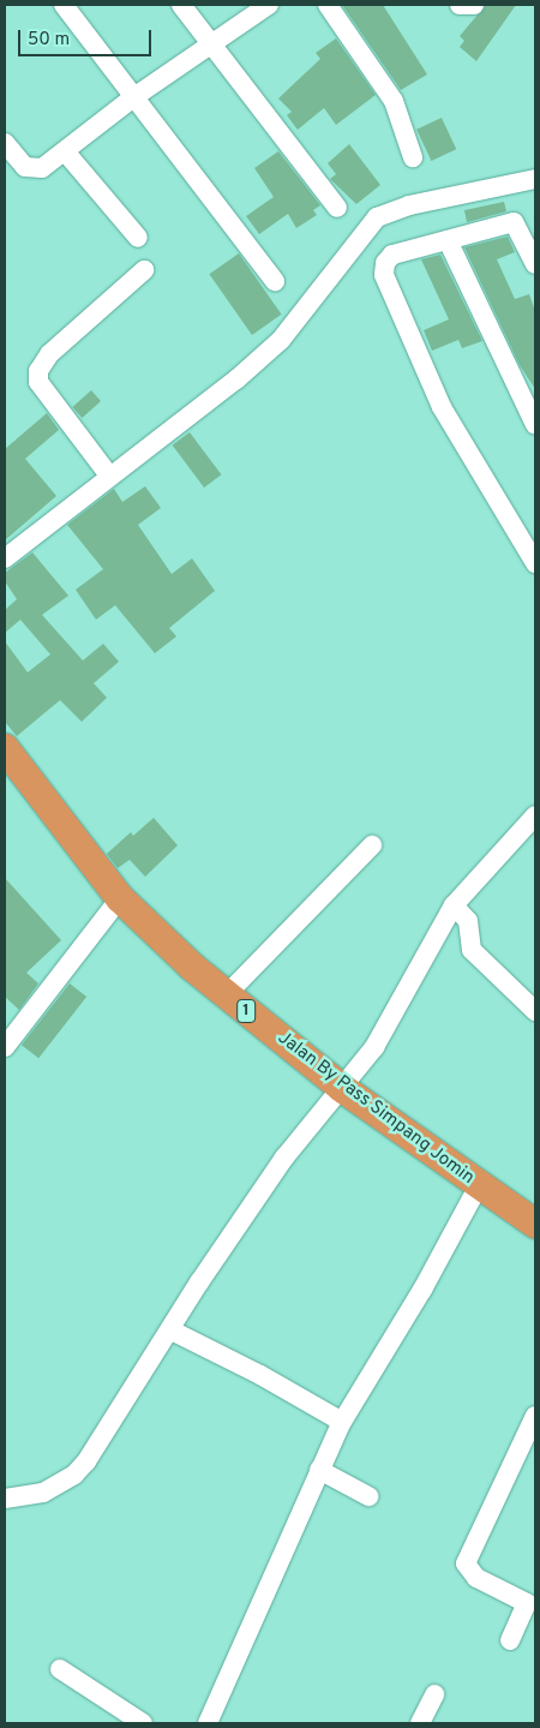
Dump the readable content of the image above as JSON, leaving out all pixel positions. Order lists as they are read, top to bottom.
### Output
{
  "streets": {
    "highway": ["1", "Jalan By Pass Simpang Jomin"]
  },
  "scale_bar": "50 m"
}
